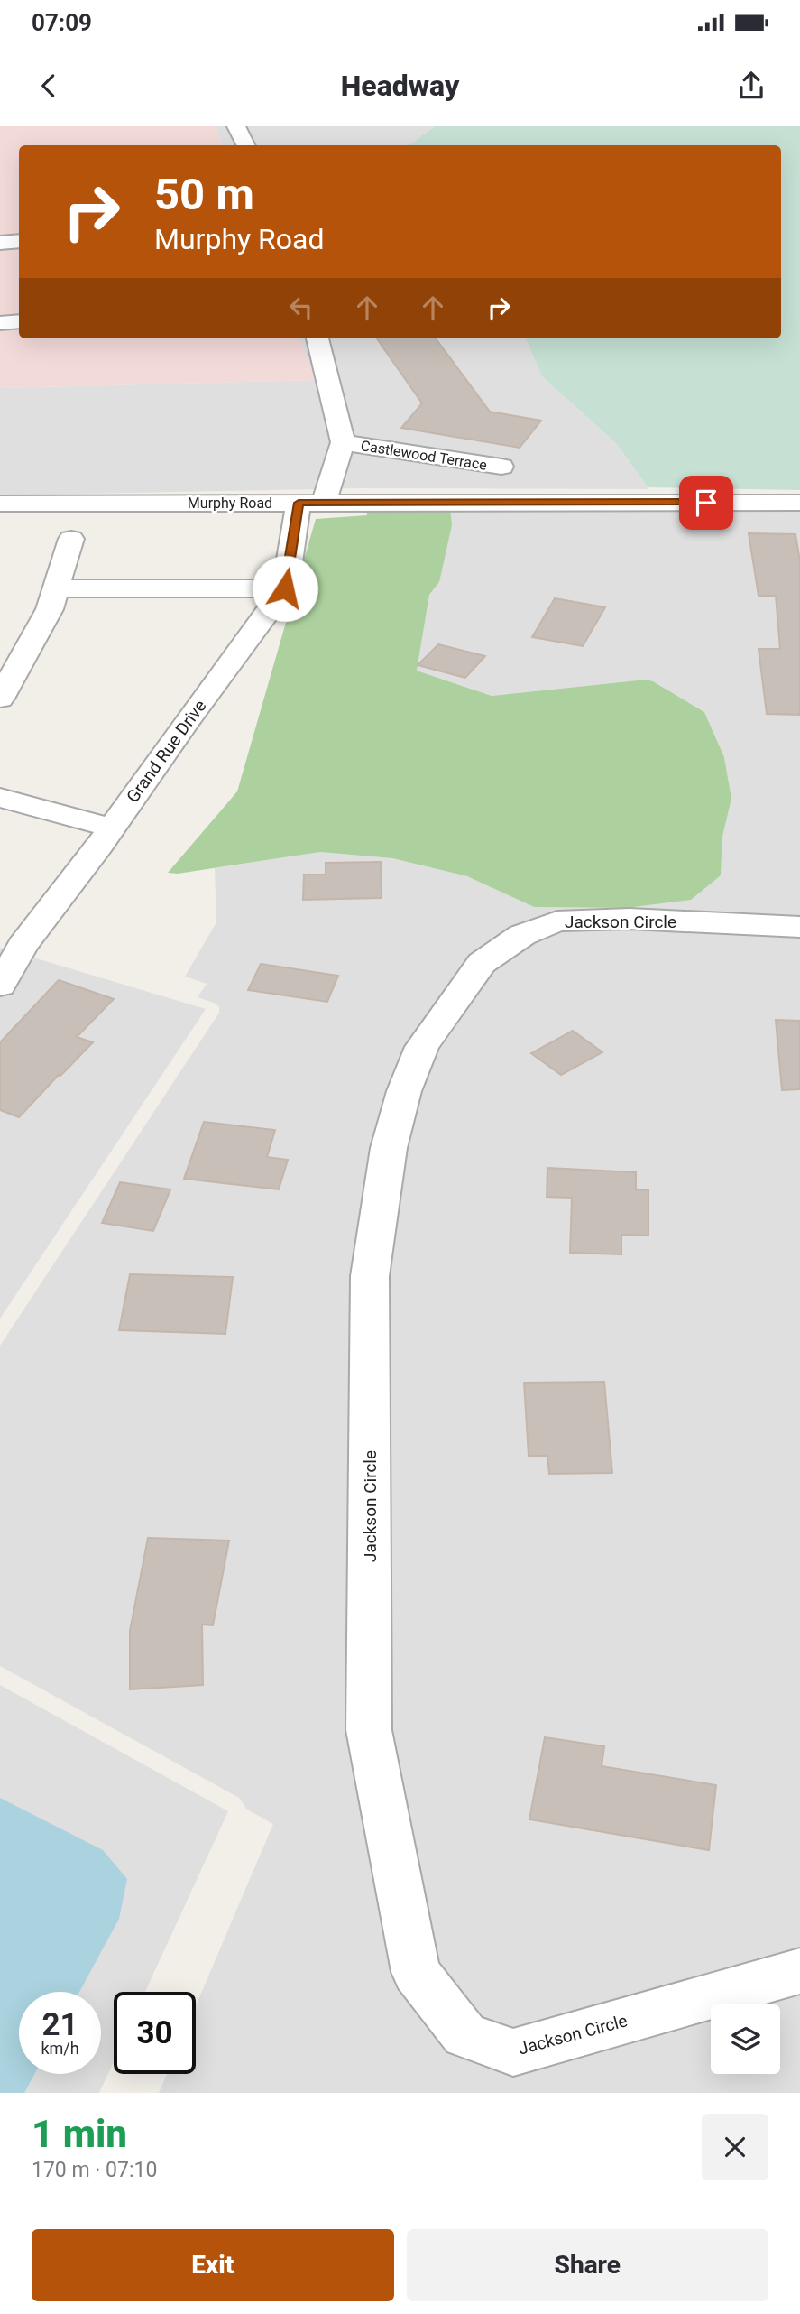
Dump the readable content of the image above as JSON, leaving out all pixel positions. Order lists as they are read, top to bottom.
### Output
{
  "streets": {
    "street": [
      "Castlewood Terrace",
      "Murphy Road",
      "Grand Rue Drive",
      "Jackson Circle"
    ]
  },
  "crossings": [
    ["Castlewood Terrace", "Grand Rue Drive"],
    ["Murphy Road", "Grand Rue Drive"]
  ],
  "page": {
    "status": "07:09",
    "header": "Headway",
    "turn": ["50 m", "Murphy Road"],
    "speed": "21 km/h",
    "limit": "30",
    "heading": ["1 min", "170 m · 07:10"],
    "buttons": ["Exit", "Share"]
  }
}
